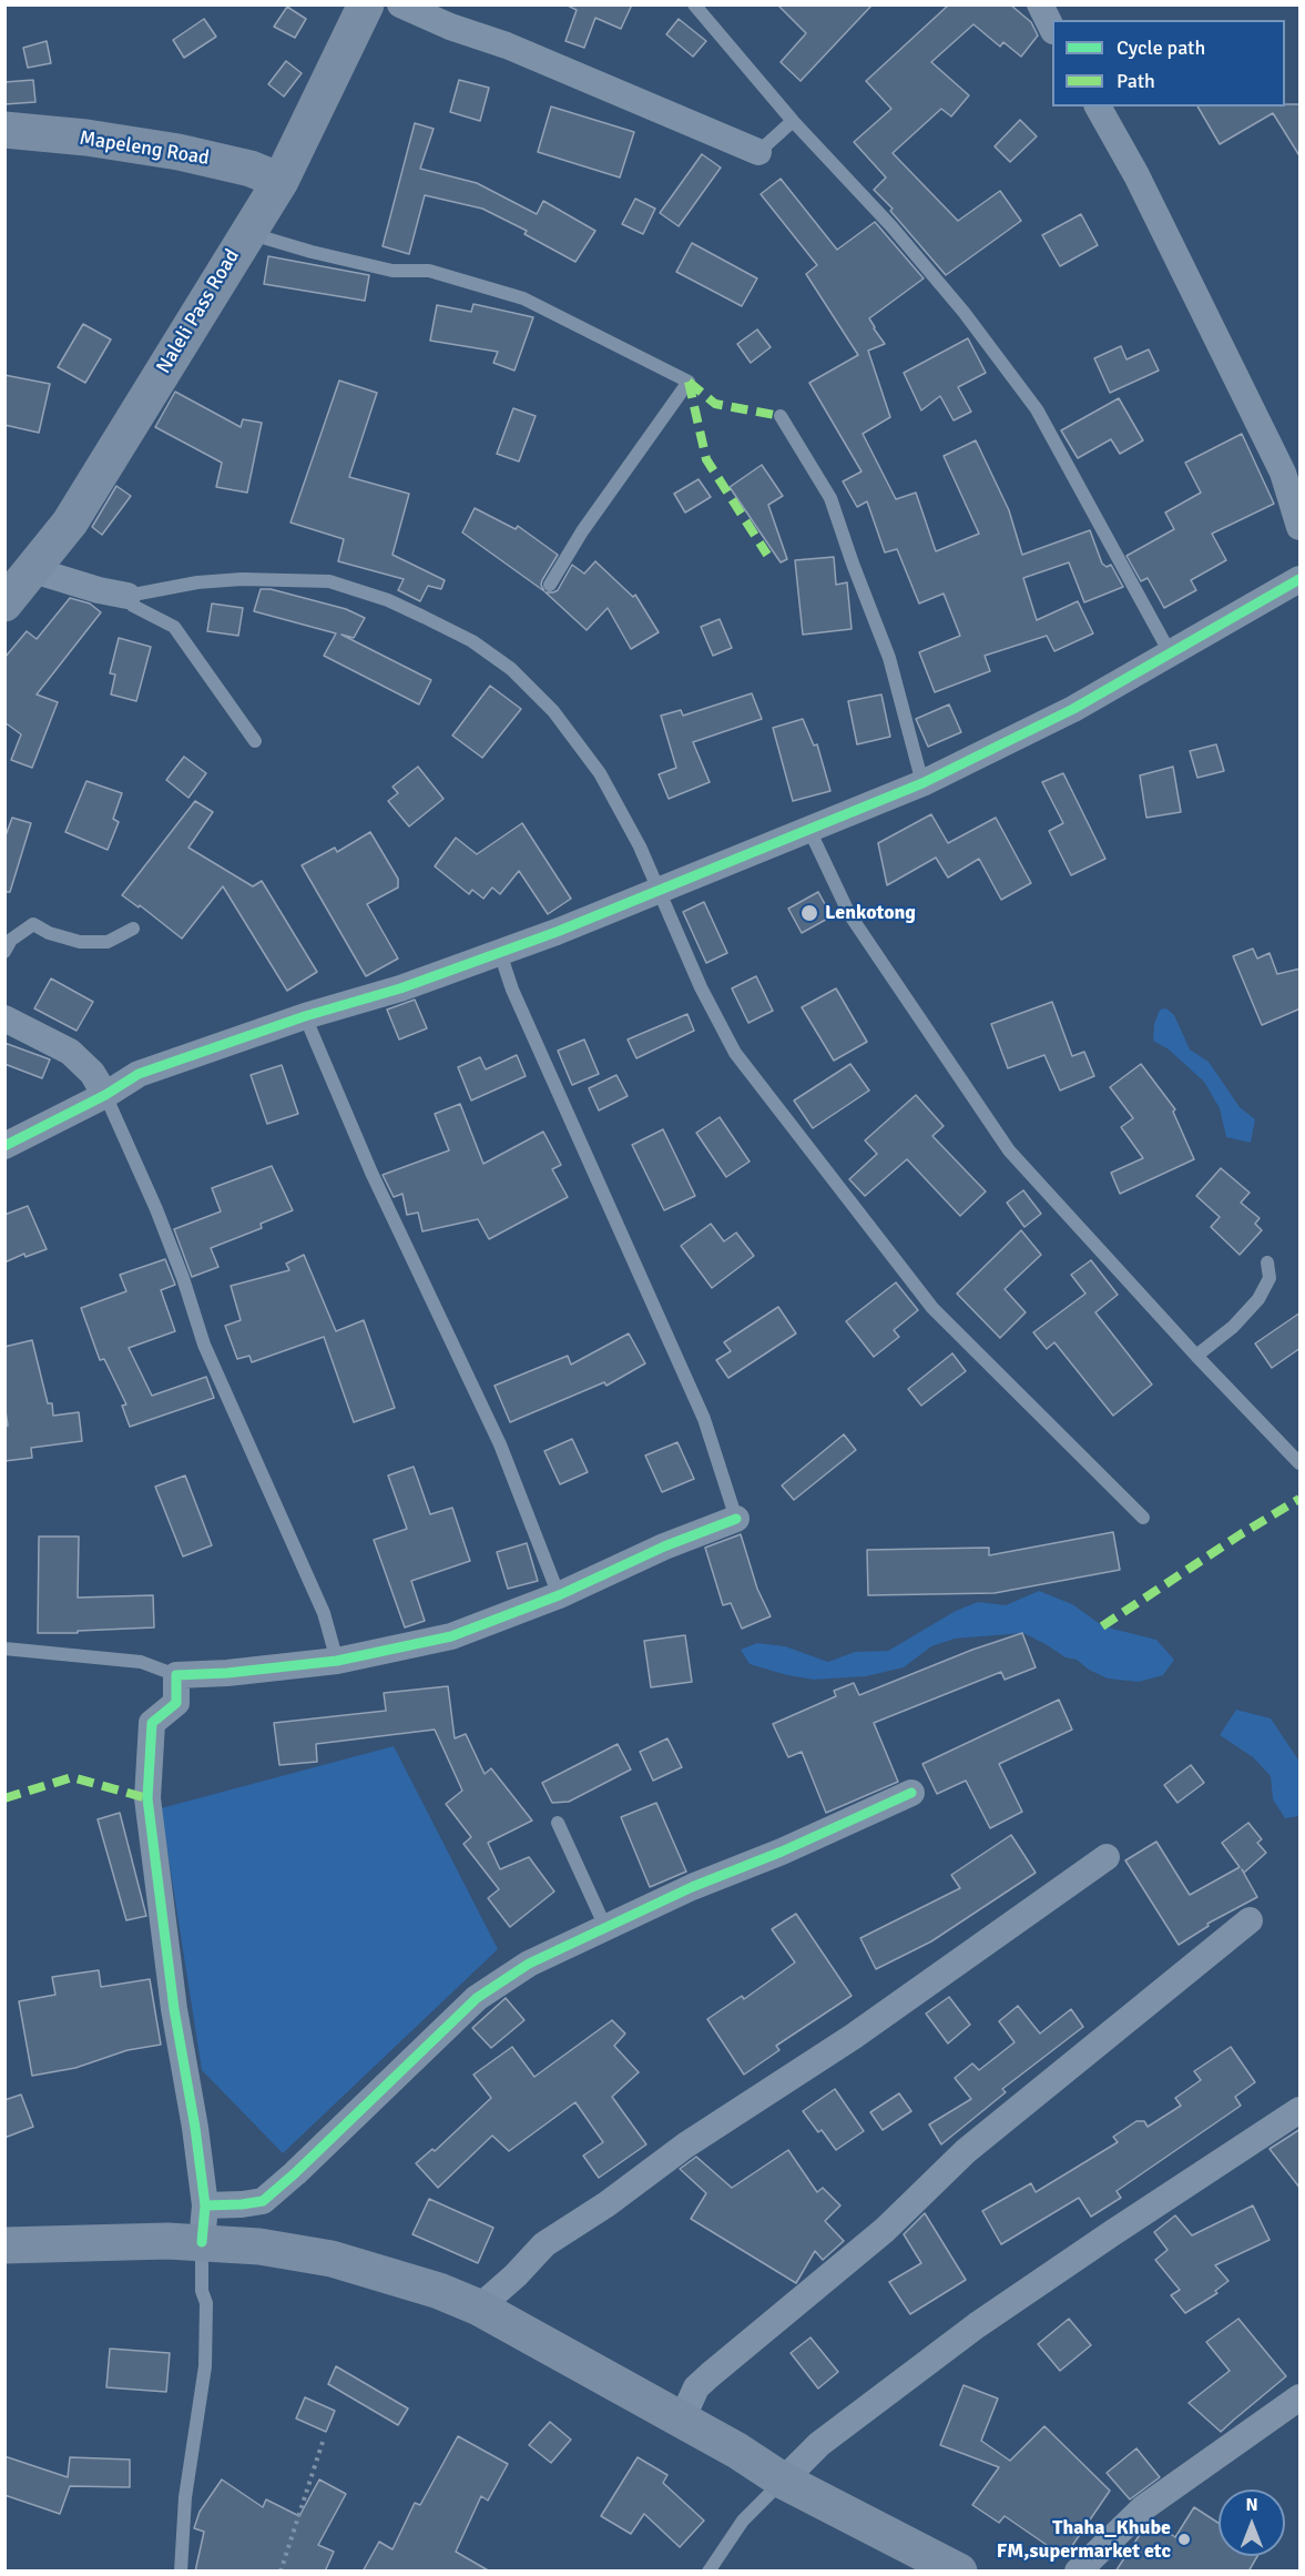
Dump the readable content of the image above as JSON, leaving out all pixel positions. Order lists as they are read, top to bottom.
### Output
{
  "streets": {
    "main road": ["Mapeleng Road", "Naleli Pass Road"]
  },
  "crossings": [
    ["Mapeleng Road", "Naleli Pass Road"]
  ],
  "places": ["Lenkotong", "Thaha_Khube FM,supermarket etc"],
  "legend": ["Cycle path", "Path"],
  "north": "top"
}
